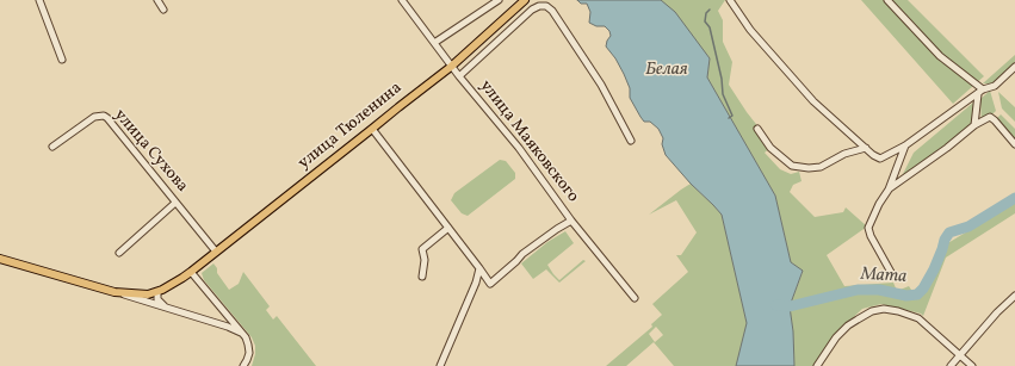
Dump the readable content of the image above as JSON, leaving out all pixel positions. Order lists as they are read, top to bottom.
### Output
{
  "streets": {
    "main road": ["улица Тюленина"],
    "street": ["улица Маяковского", "улица Сухова"]
  },
  "crossings": [
    ["улица Тюленина", "улица Маяковского"],
    ["улица Тюленина", "улица Сухова"]
  ],
  "water": ["Белая", "Мата"]
}
